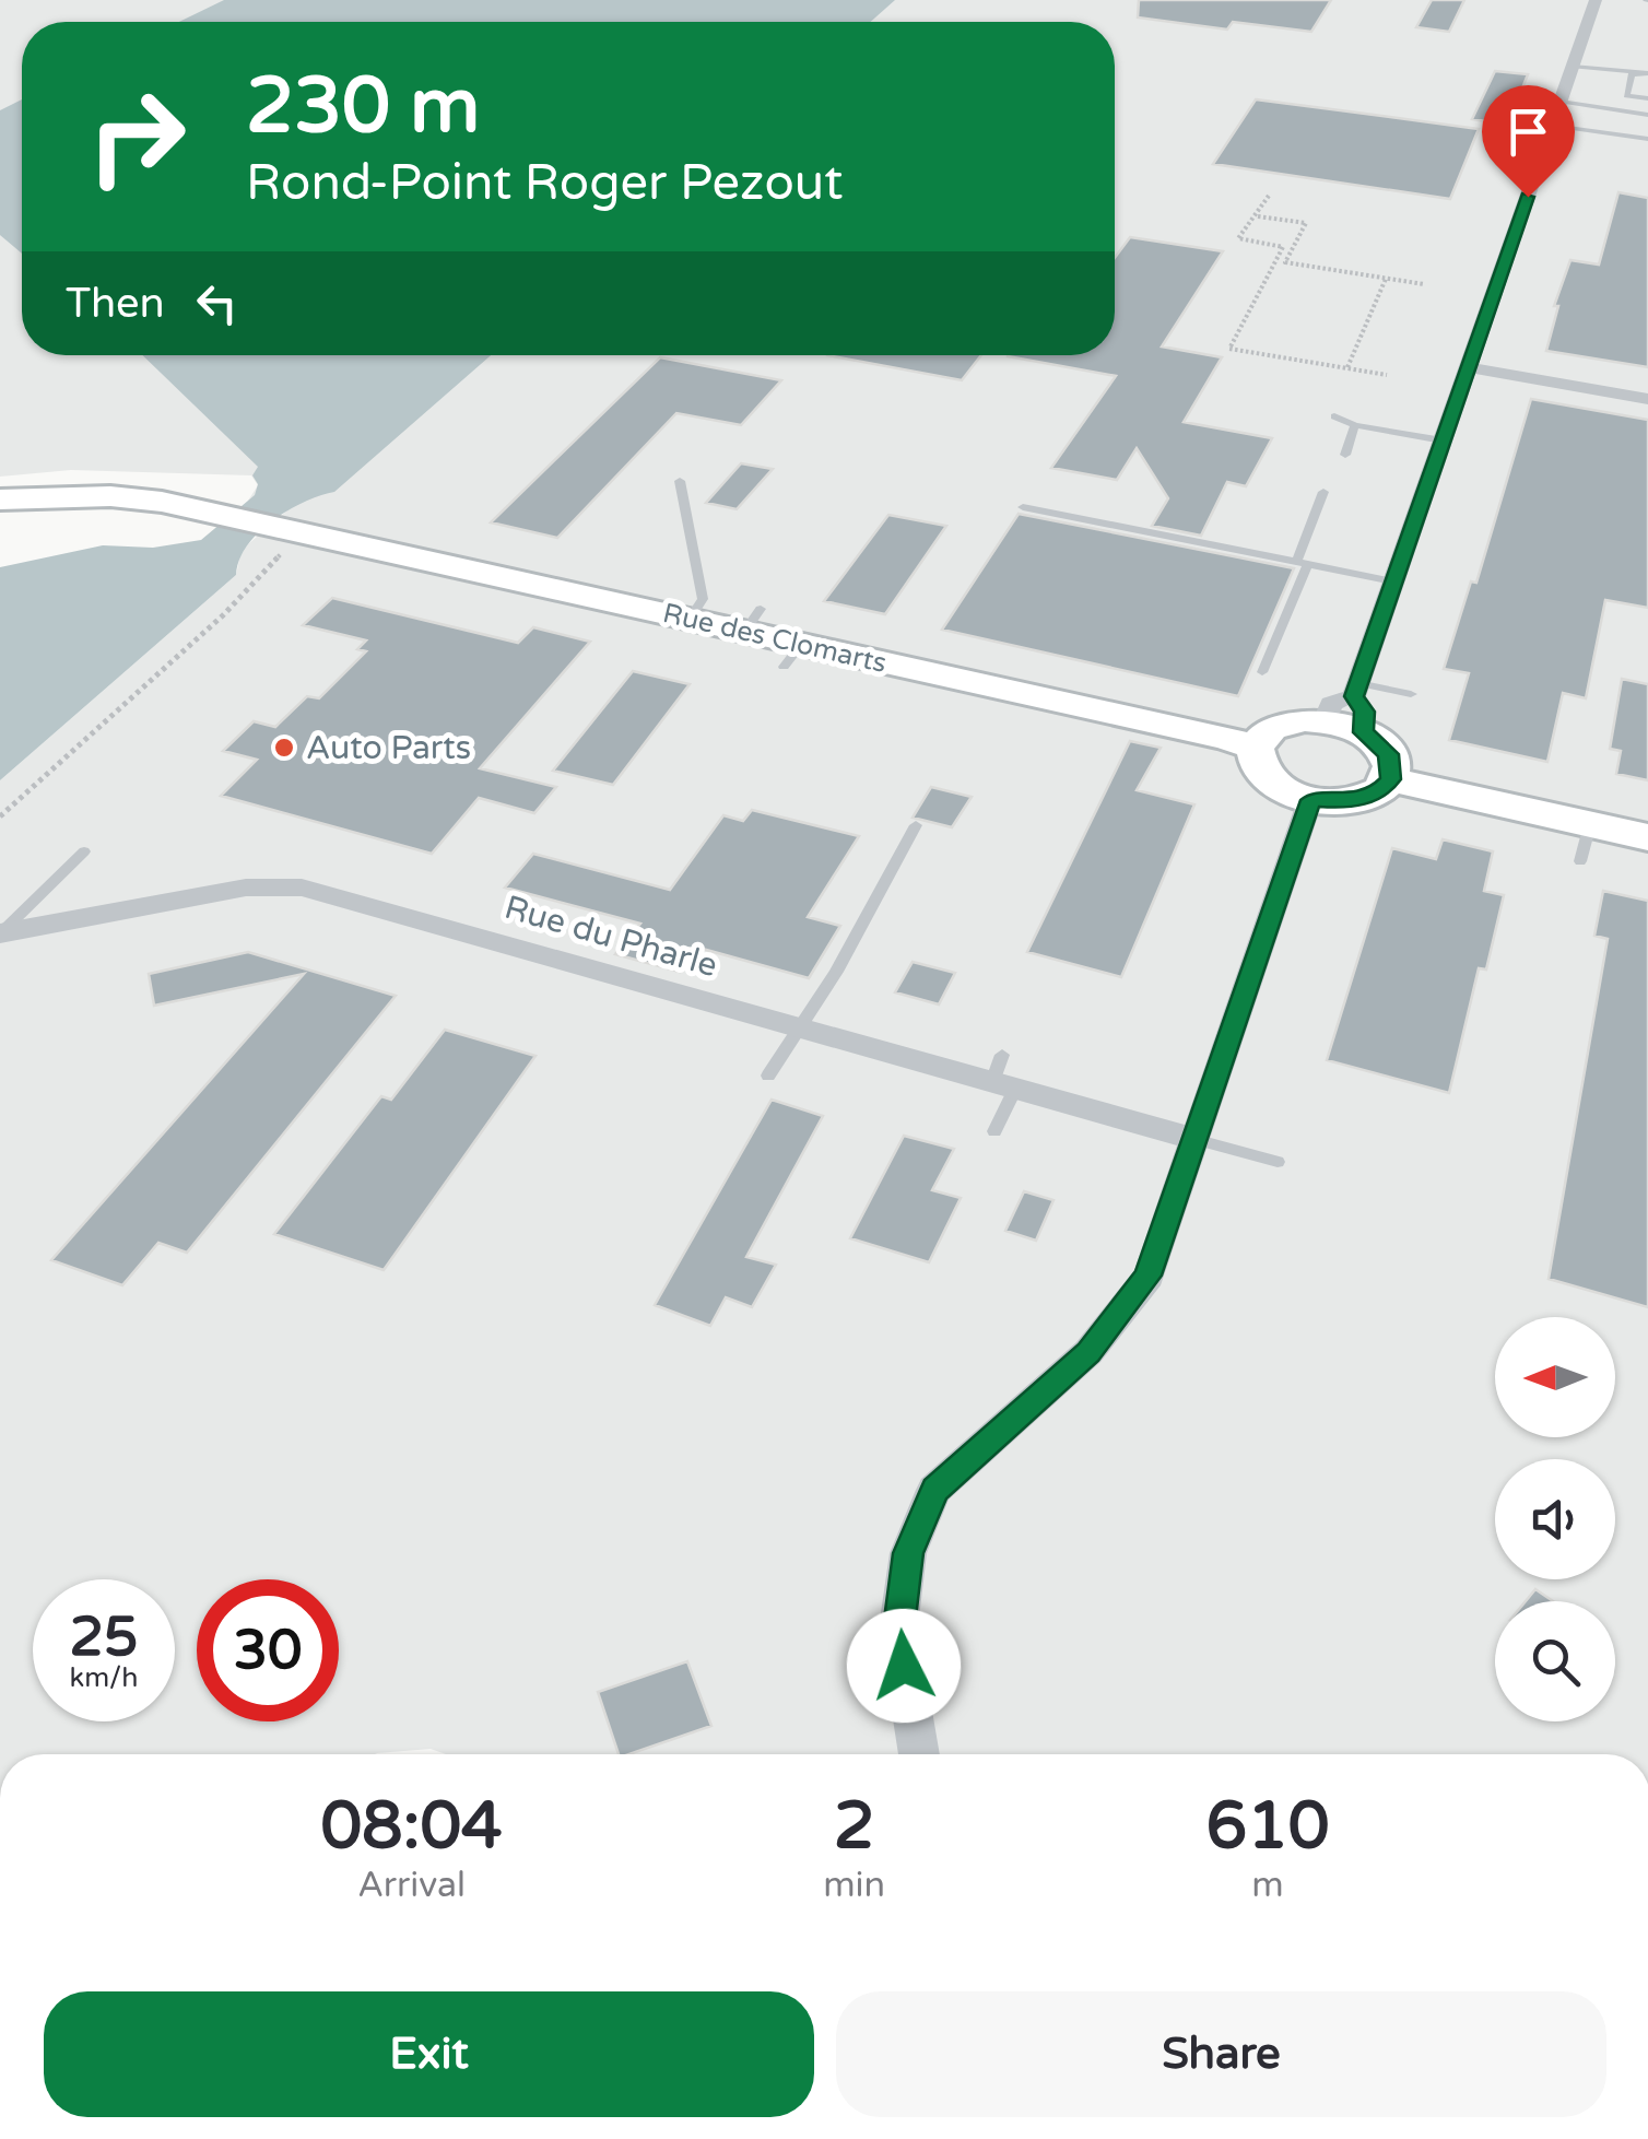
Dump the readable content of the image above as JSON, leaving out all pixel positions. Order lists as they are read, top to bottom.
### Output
{
  "streets": {
    "main road": ["Rue des Clomarts"],
    "street": ["Rue du Pharle"]
  },
  "places": ["Auto Parts"],
  "north": "left",
  "page": {
    "turn": ["230 m", "Rond-Point Roger Pezout"],
    "then": "Then",
    "speed": "25 km/h",
    "limit": "30",
    "eta": [
      "08:04",
      "Arrival",
      "2",
      "min",
      "610",
      "m"
    ],
    "buttons": ["Exit", "Share"]
  }
}
